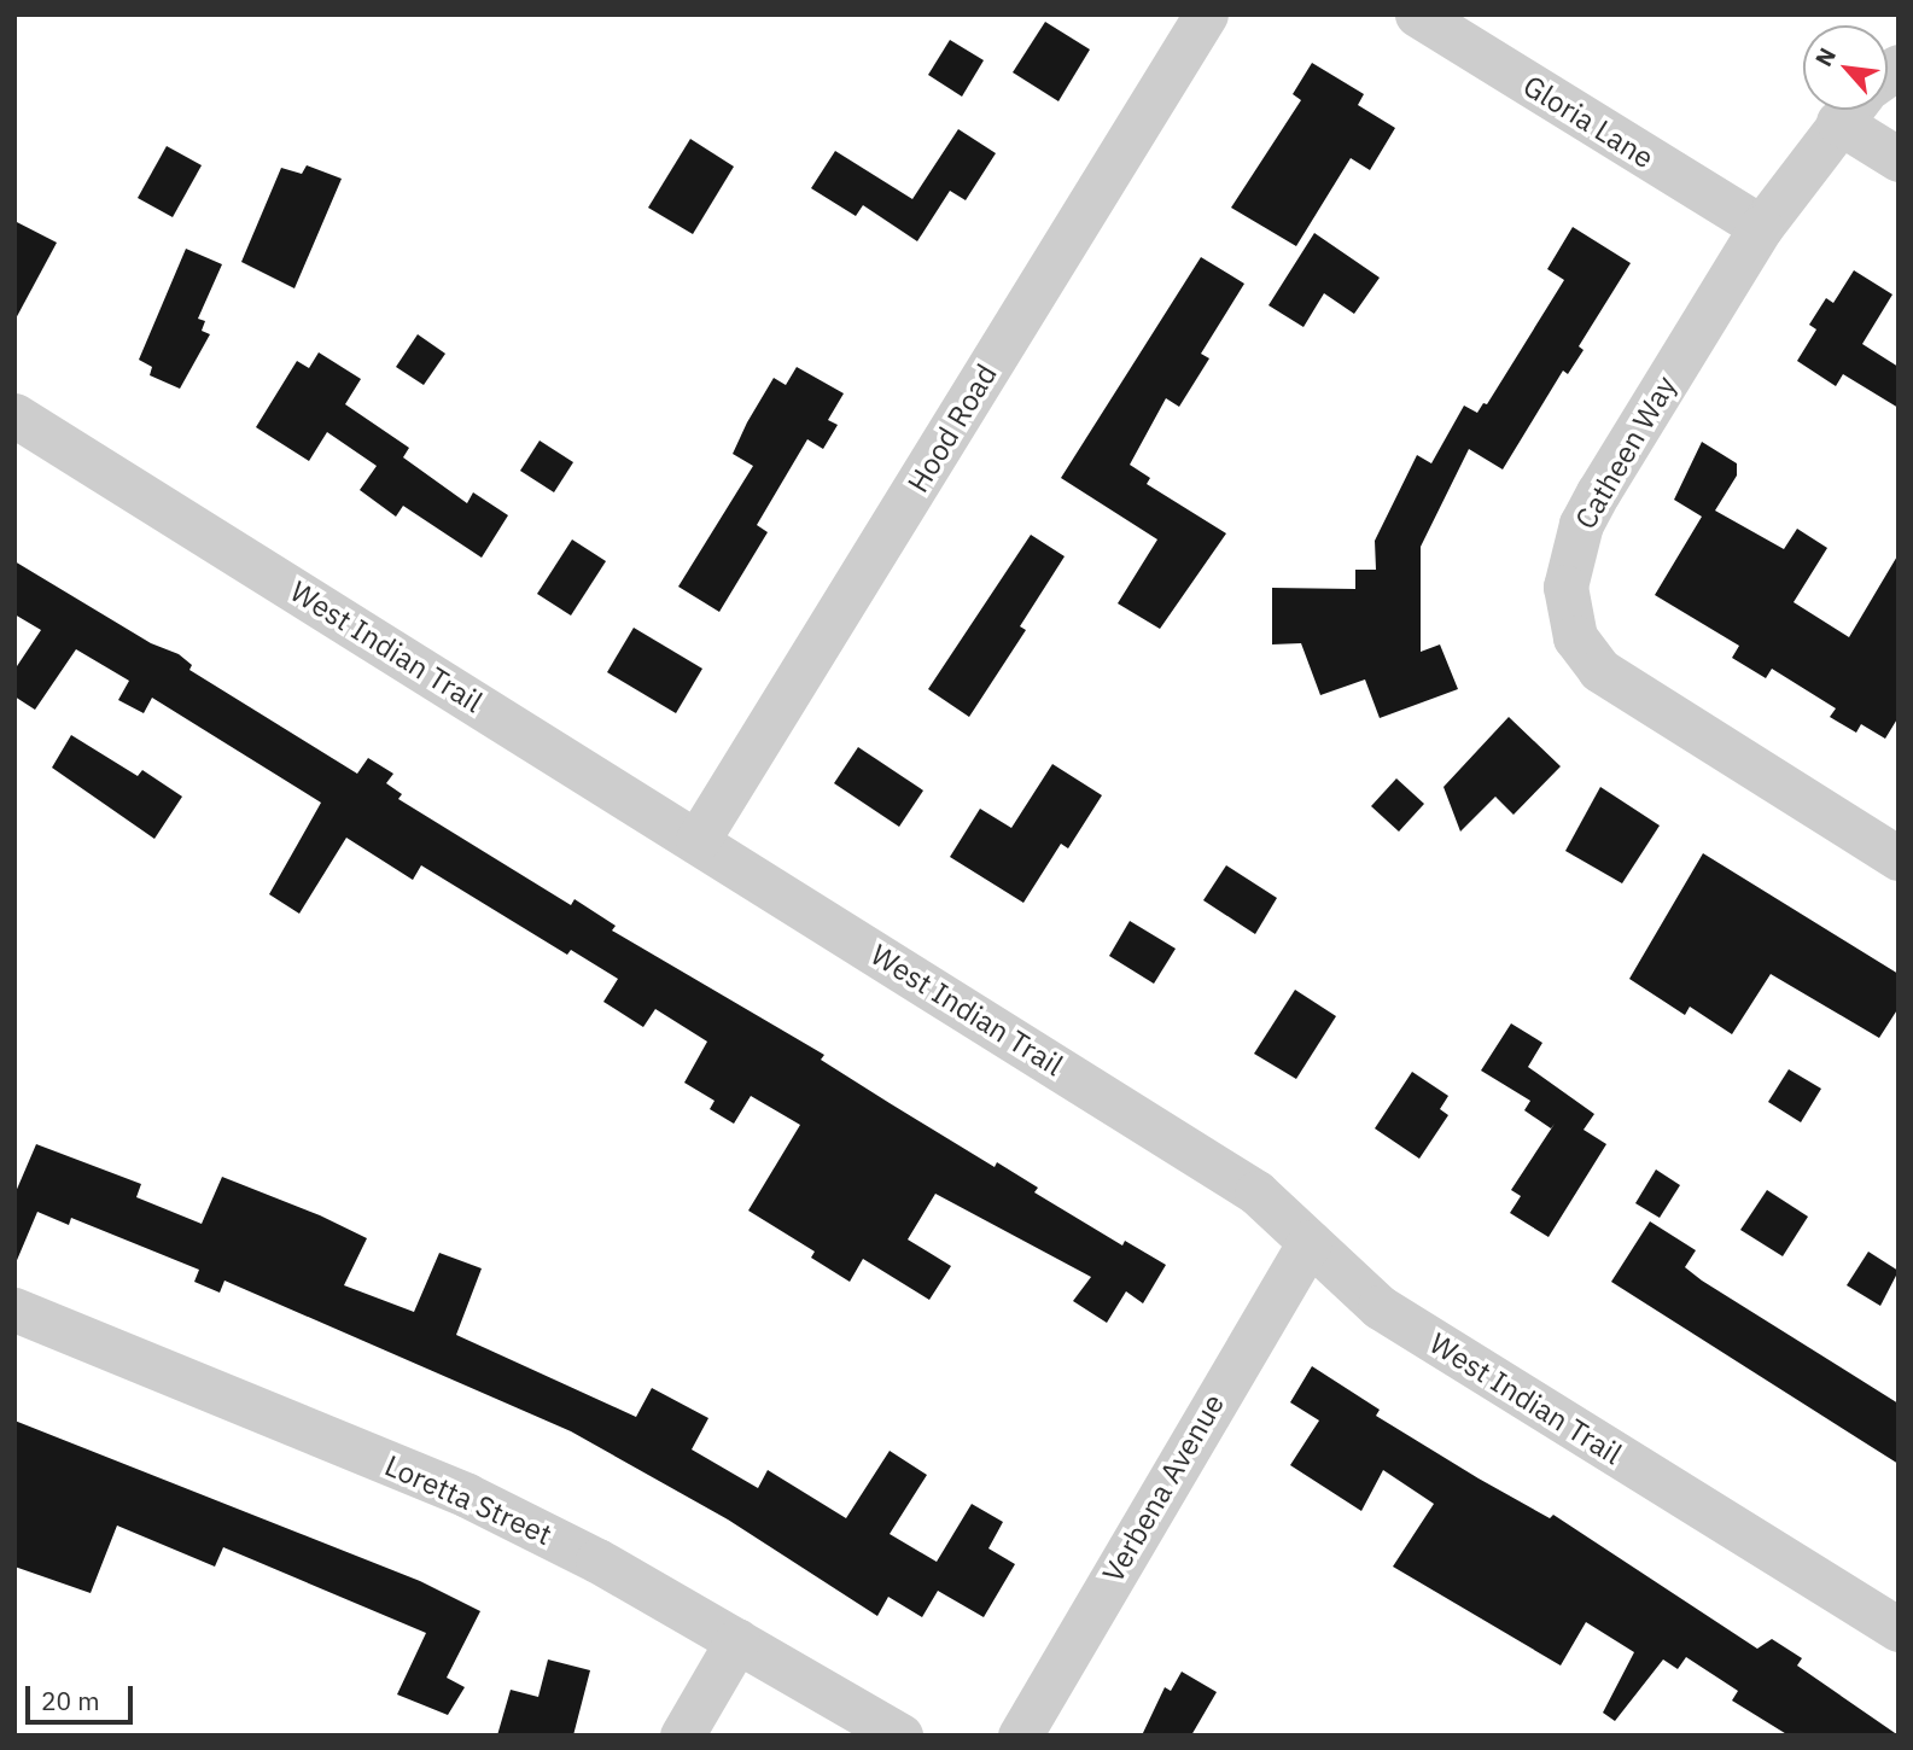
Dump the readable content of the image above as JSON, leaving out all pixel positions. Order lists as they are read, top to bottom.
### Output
{
  "streets": {
    "street": [
      "Gloria Lane",
      "Hood Road",
      "Catheen Way",
      "West Indian Trail",
      "Verbena Avenue",
      "Loretta Street"
    ]
  },
  "crossings": [
    ["Gloria Lane", "Catheen Way"],
    ["Hood Road", "West Indian Trail"],
    ["West Indian Trail", "Verbena Avenue"]
  ],
  "scale_bar": "20 m",
  "north": "top left"
}
